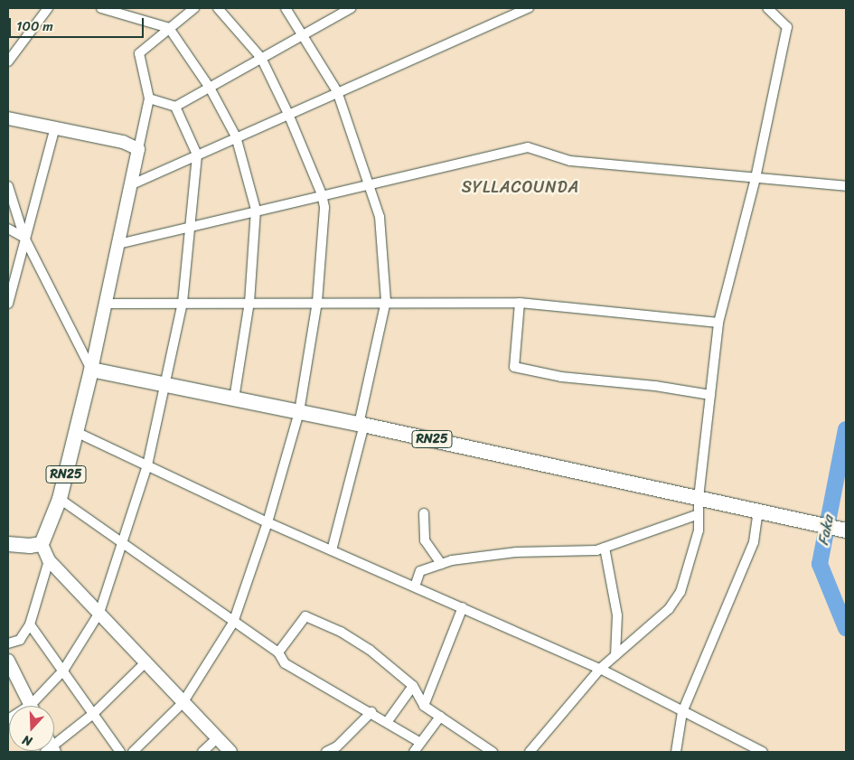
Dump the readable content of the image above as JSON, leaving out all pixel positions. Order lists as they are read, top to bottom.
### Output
{
  "streets": {
    "main road": ["RN25"]
  },
  "districts": ["SYLLACOUNDA"],
  "water": ["Faka"],
  "scale_bar": "100 m",
  "north": "bottom"
}
